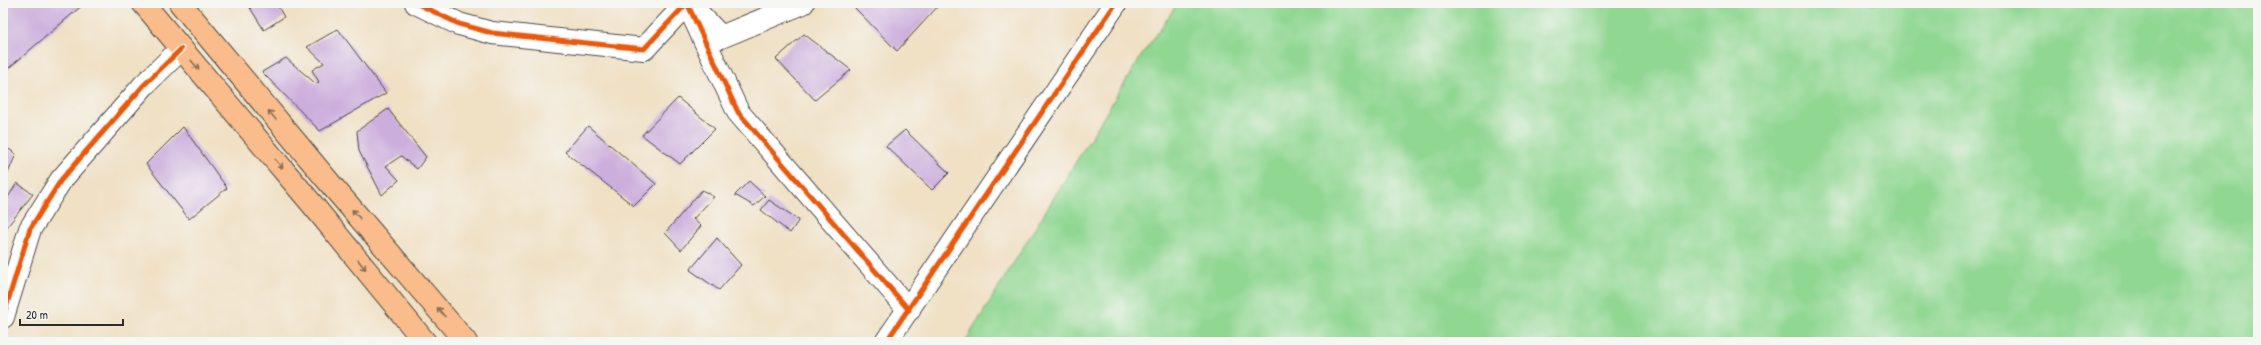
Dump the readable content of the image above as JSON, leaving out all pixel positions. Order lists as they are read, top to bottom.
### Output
{
  "scale_bar": "20 m"
}
